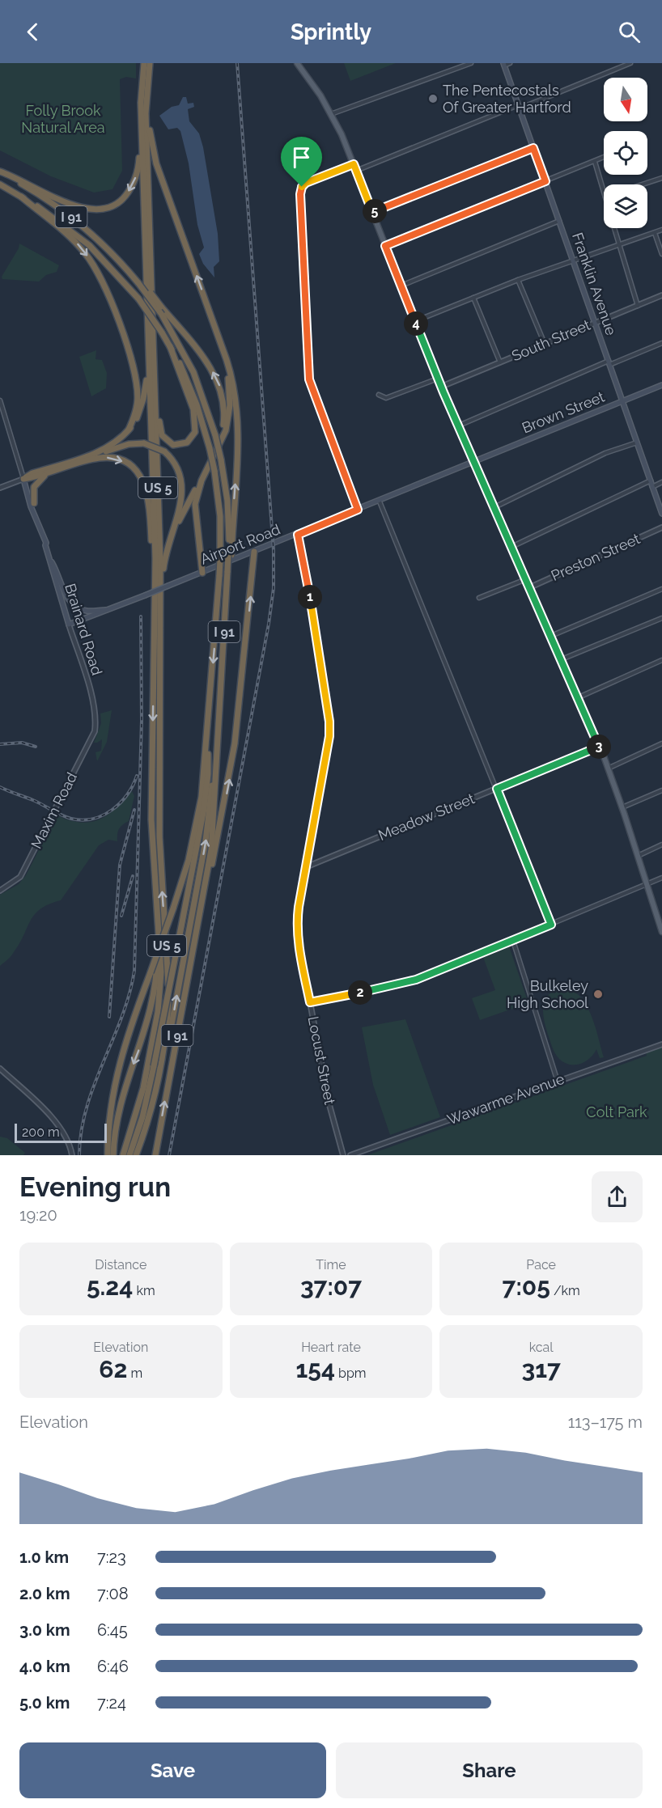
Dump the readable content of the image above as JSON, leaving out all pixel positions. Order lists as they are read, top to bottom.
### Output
{
  "streets": {
    "highway": ["I 91", "US 5"],
    "main road": [
      "Franklin Avenue",
      "Brown Street",
      "Airport Road",
      "Brainard Road"
    ],
    "street": [
      "South Street",
      "Preston Street",
      "Maxim Road",
      "Meadow Street",
      "Locust Street",
      "Wawarme Avenue"
    ]
  },
  "crossings": [
    ["Franklin Avenue", "South Street"],
    ["Franklin Avenue", "Brown Street"],
    ["Brown Street", "Airport Road"],
    ["Airport Road", "Brainard Road"],
    ["Airport Road", "Locust Street"],
    ["Brainard Road", "Maxim Road"],
    ["Meadow Street", "Locust Street"]
  ],
  "parks": ["Folly Brook Natural Area", "Colt Park"],
  "places": ["The Pentecostals Of Greater Hartford", "Bulkeley High School"],
  "scale_bar": "200 m",
  "north": "bottom",
  "page": {
    "header": "Sprintly",
    "pins": [
      "5",
      "4",
      "1",
      "3",
      "2"
    ],
    "scale": "200 m",
    "heading": ["Evening run", "19:20"],
    "stats": [
      ["Distance", "5.24 km"],
      ["Time", "37:07"],
      ["Pace", "7:05 /km"],
      ["Elevation", "62 m"],
      ["Heart rate", "154 bpm"],
      ["kcal", "317"]
    ],
    "chart": ["Elevation", "113–175 m"],
    "list": [
      {
        "name": "1.0 km",
        "note": "7:23"
      },
      {
        "name": "2.0 km",
        "note": "7:08"
      },
      {
        "name": "3.0 km",
        "note": "6:45"
      },
      {
        "name": "4.0 km",
        "note": "6:46"
      },
      {
        "name": "5.0 km",
        "note": "7:24"
      }
    ],
    "buttons": ["Save", "Share"]
  }
}
